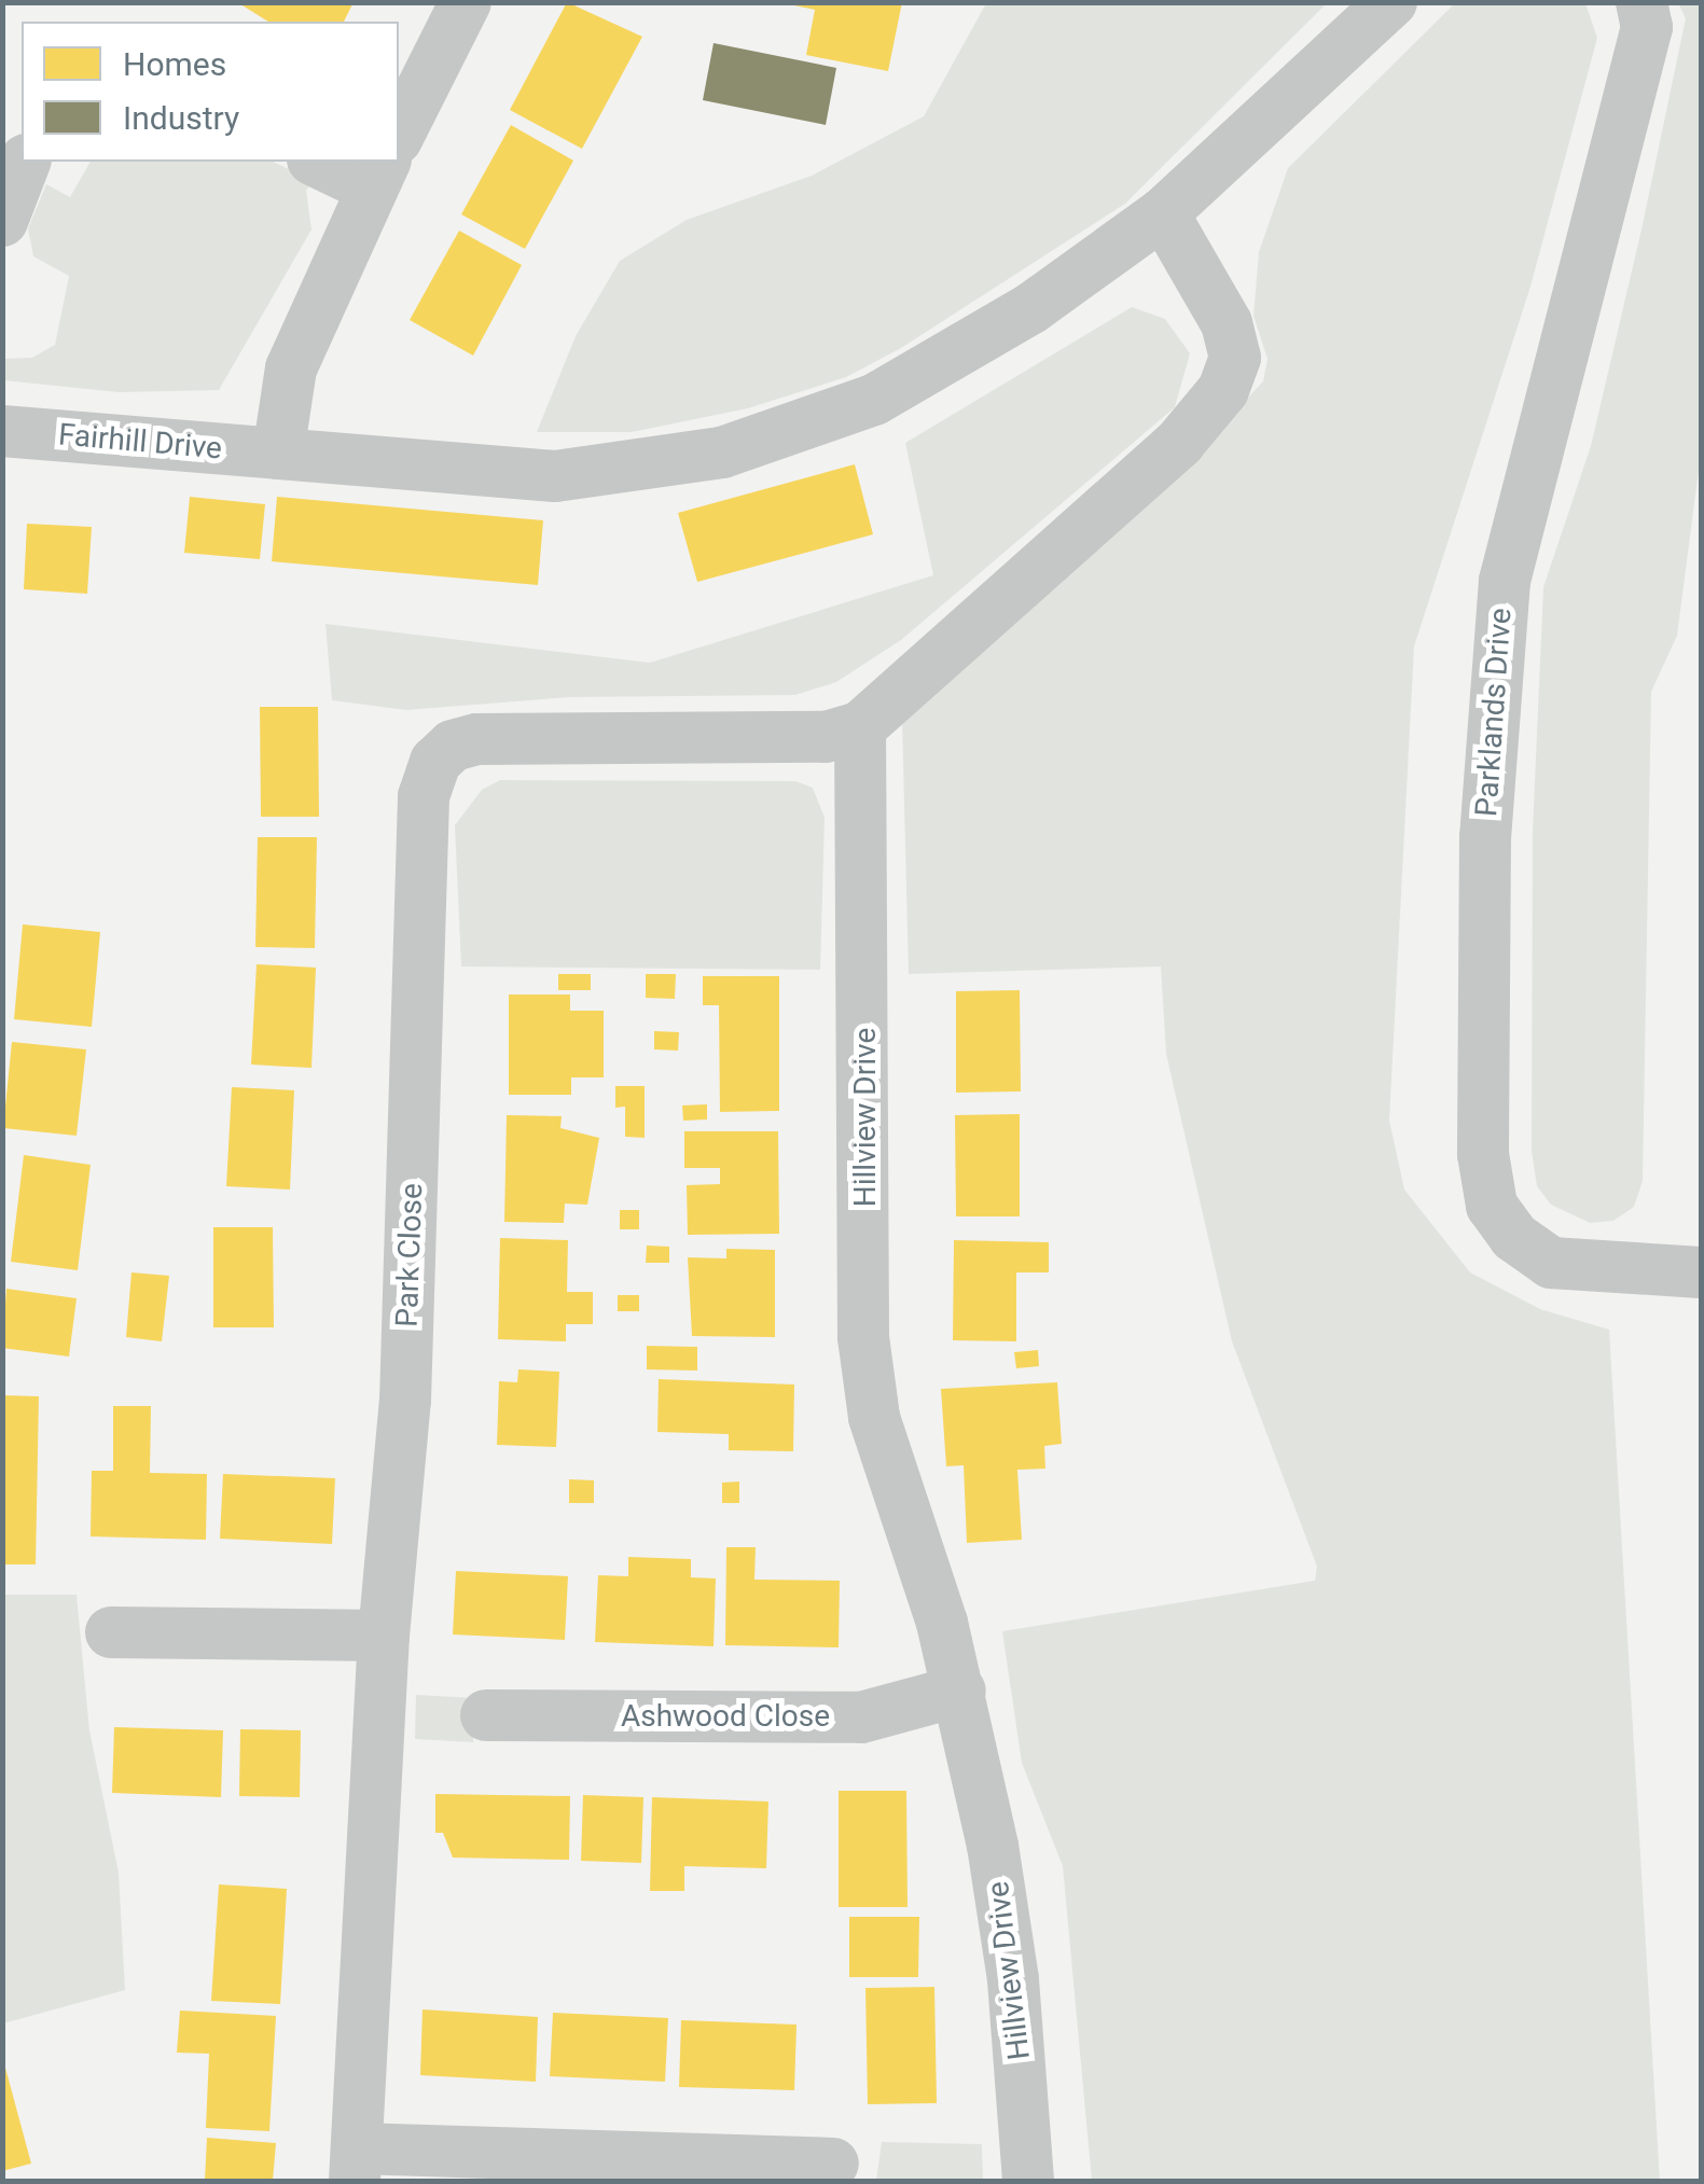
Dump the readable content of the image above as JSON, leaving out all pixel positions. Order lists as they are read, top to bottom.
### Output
{
  "streets": {
    "street": [
      "Fairhill Drive",
      "Parklands Drive",
      "Hillview Drive",
      "Park Close",
      "Ashwood Close"
    ]
  },
  "crossings": [
    ["Hillview Drive", "Park Close"],
    ["Hillview Drive", "Ashwood Close"]
  ],
  "legend": ["Homes", "Industry"]
}
